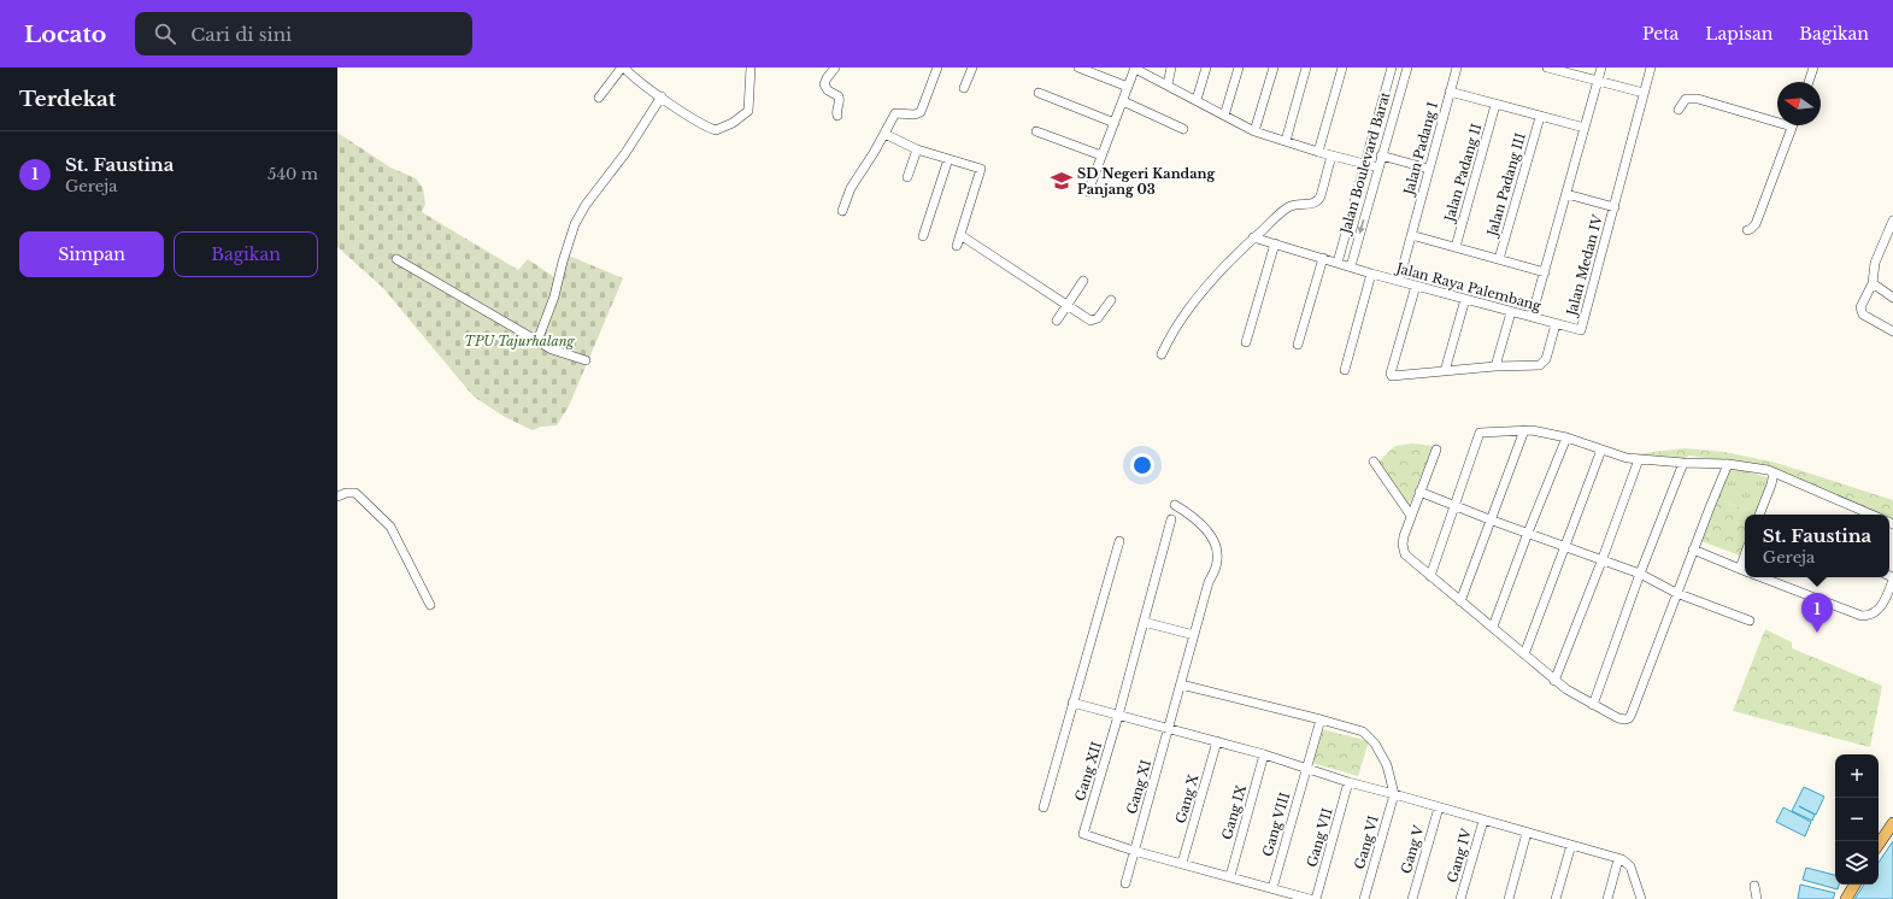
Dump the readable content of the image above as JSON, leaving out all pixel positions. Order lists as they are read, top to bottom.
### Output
{
  "streets": {
    "street": [
      "Jalan Padang I",
      "Jalan Boulevard Barat",
      "Jalan Padang II",
      "Jalan Padang III",
      "Jalan Medan IV",
      "Jalan Raya Palembang",
      "Gang XII",
      "Gang XI",
      "Gang X",
      "Gang IX",
      "Gang VIII",
      "Gang VII",
      "Gang VI",
      "Gang V",
      "Gang IV"
    ]
  },
  "crossings": [
    ["Jalan Padang I", "Jalan Raya Palembang"],
    ["Jalan Boulevard Barat", "Jalan Raya Palembang"],
    ["Jalan Medan IV", "Jalan Raya Palembang"],
    ["Gang XII", "Gang XI"]
  ],
  "parks": ["TPU Tajurhalang"],
  "places": {
    "school or university": ["SD Negeri Kandang Panjang 03"]
  },
  "north": "left",
  "page": {
    "header": "Locato",
    "search": "Cari di sini",
    "nav": ["Peta", "Lapisan", "Bagikan"],
    "heading": "Terdekat",
    "list": [
      {
        "mark": "1",
        "name": "St. Faustina",
        "note": "Gereja",
        "value": "540 m"
      }
    ],
    "buttons": ["Simpan", "Bagikan"],
    "popup": ["St. Faustina", "Gereja"],
    "pins": "1",
    "map_buttons": ["+", "−"]
  }
}
